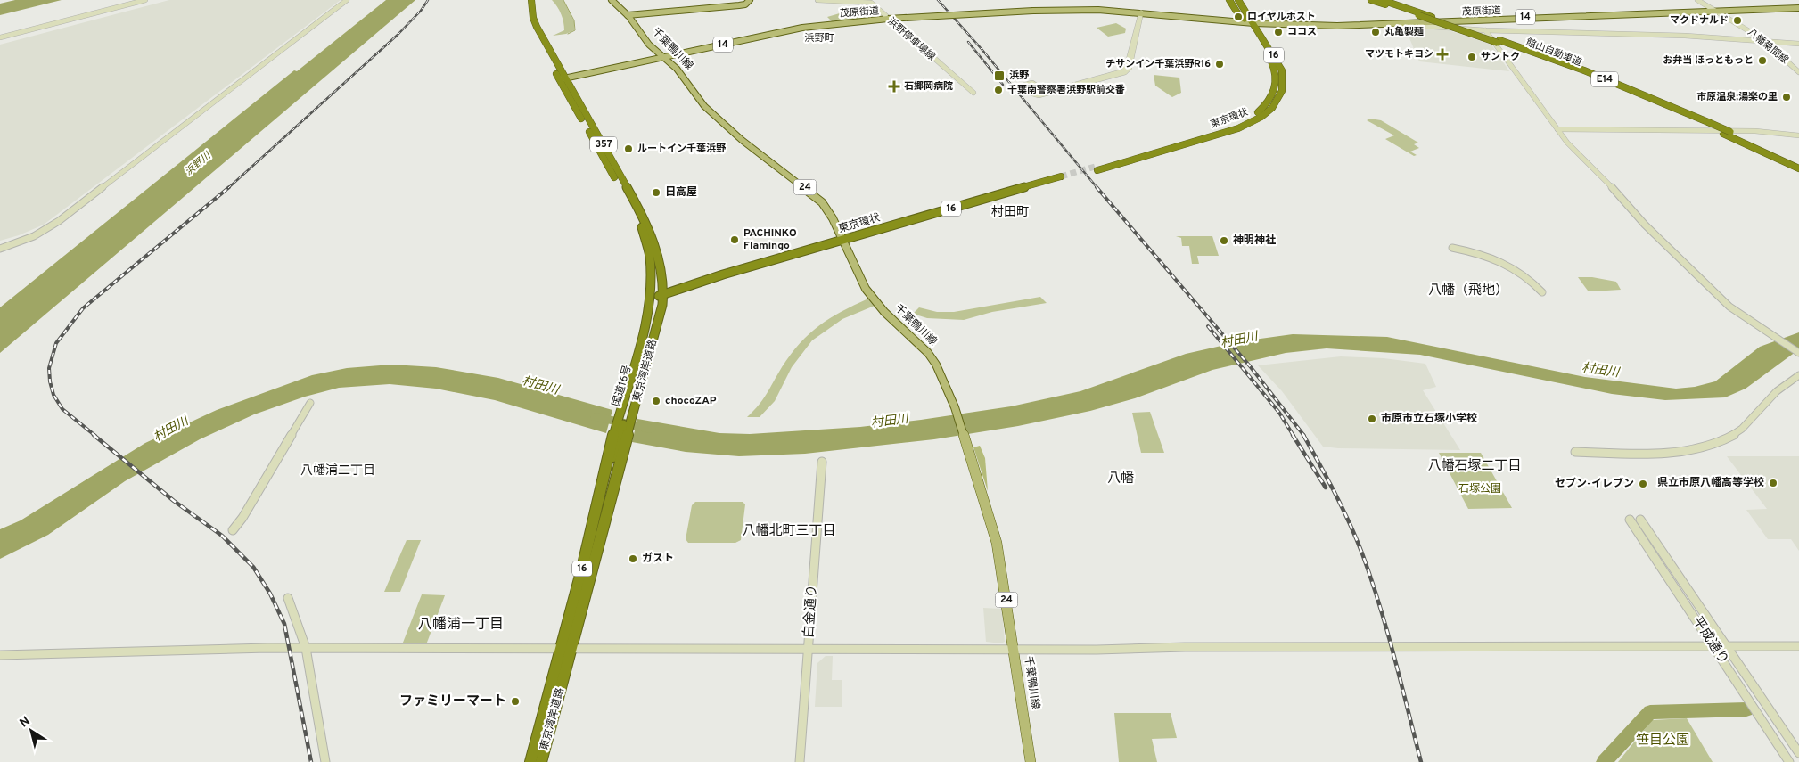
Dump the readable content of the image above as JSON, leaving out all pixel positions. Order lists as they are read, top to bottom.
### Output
{
  "streets": {
    "highway": [
      "館山自動車道",
      "16",
      "E14",
      "東京環状",
      "357",
      "東京湾岸道路",
      "国道16号"
    ],
    "main road": [
      "茂原街道",
      "14",
      "千葉鴨川線",
      "24"
    ],
    "street": [
      "浜野停車場線",
      "八幡菊間線",
      "白金通り",
      "平成通り"
    ]
  },
  "crossings": [
    ["茂原街道", "浜野停車場線"],
    ["茂原街道", "八幡菊間線"],
    ["茂原街道", "千葉鴨川線"],
    ["茂原街道", "16"],
    ["茂原街道", "東京環状"],
    ["茂原街道", "東京湾岸道路"],
    ["千葉鴨川線", "東京環状"],
    ["16", "東京環状"],
    ["東京環状", "東京湾岸道路"],
    ["東京環状", "国道16号"],
    ["東京湾岸道路", "国道16号"]
  ],
  "districts": [
    "浜野町",
    "村田町",
    "八幡（飛地）",
    "八幡石塚二丁目",
    "八幡浦二丁目",
    "八幡",
    "八幡北町三丁目",
    "八幡浦一丁目"
  ],
  "water": ["浜野川", "村田川"],
  "parks": ["石塚公園", "笹目公園"],
  "places": {
    "other": [
      "ロイヤルホスト",
      "マクドナルド",
      "ココス",
      "丸亀製麺",
      "サントク",
      "お弁当 ほっともっと",
      "チサンイン千葉浜野R16",
      "千葉南警察署浜野駅前交番",
      "市原温泉;湯楽の里",
      "ルートイン千葉浜野",
      "日高屋",
      "PACHINKO Flamingo",
      "神明神社",
      "chocoZAP",
      "市原市立石塚小学校",
      "県立市原八幡高等学校",
      "セブン-イレブン",
      "ガスト",
      "ファミリーマート"
    ],
    "health": ["マツモトキヨシ", "石郷岡病院"],
    "transit": ["浜野"]
  },
  "north": "top left"
}
